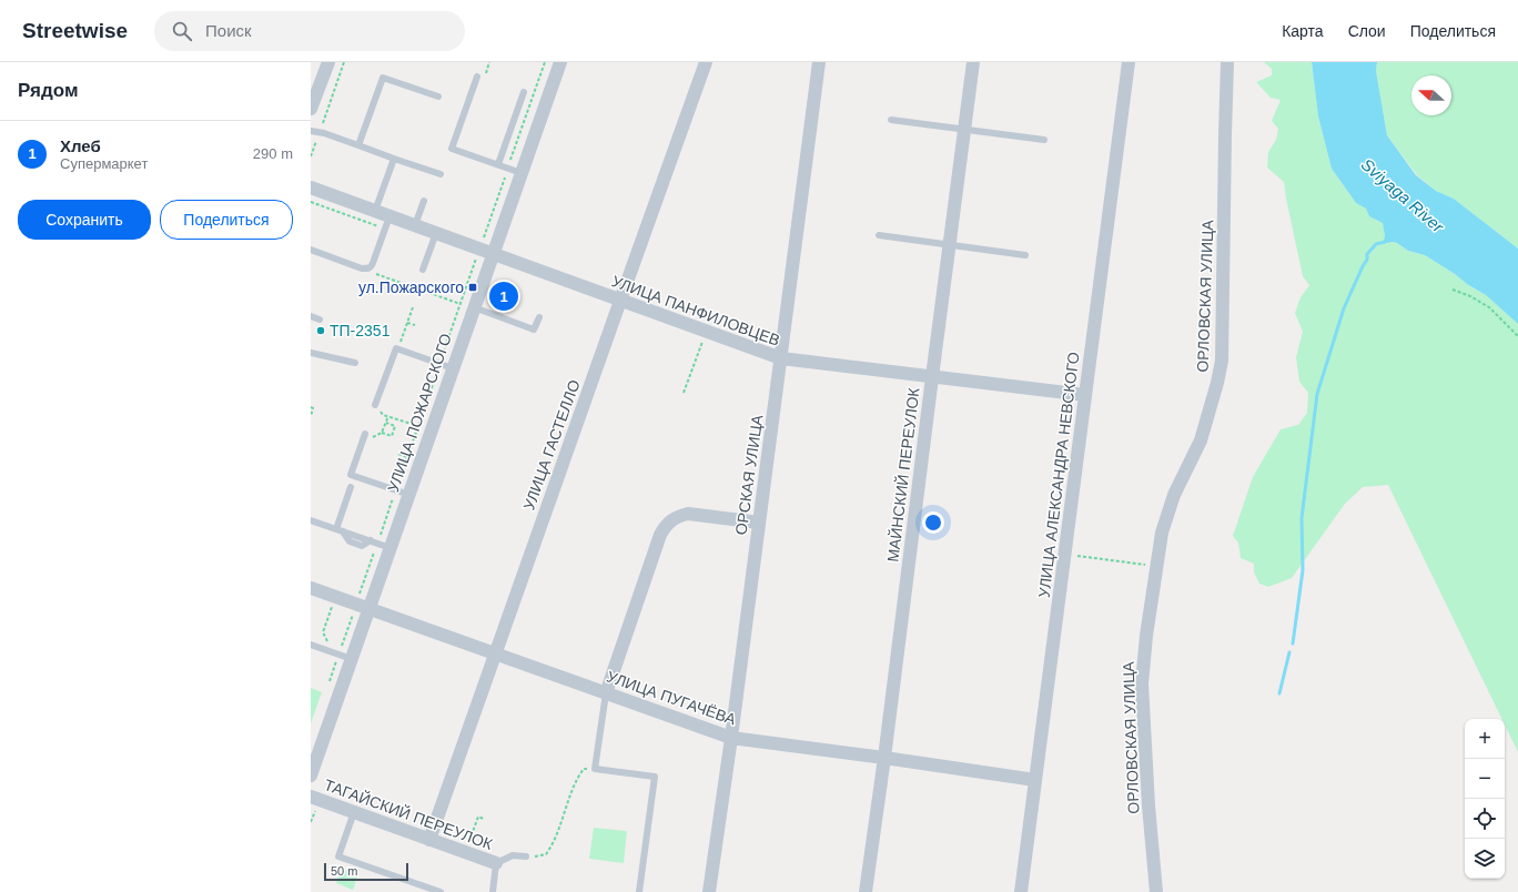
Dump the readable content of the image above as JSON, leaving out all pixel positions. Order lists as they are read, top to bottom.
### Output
{
  "streets": {
    "street": [
      "ОРЛОВСКАЯ УЛИЦА",
      "УЛИЦА ПАНФИЛОВЦЕВ",
      "УЛИЦА ПОЖАРСКОГО",
      "УЛИЦА ГАСТЕЛЛО",
      "ОРСКАЯ УЛИЦА",
      "МАЙНСКИЙ ПЕРЕУЛОК",
      "УЛИЦА АЛЕКСАНДРА НЕВСКОГО",
      "УЛИЦА ПУГАЧЁВА",
      "ТАГАЙСКИЙ ПЕРЕУЛОК"
    ]
  },
  "crossings": [
    ["УЛИЦА ПАНФИЛОВЦЕВ", "УЛИЦА ПОЖАРСКОГО"],
    ["УЛИЦА ПАНФИЛОВЦЕВ", "УЛИЦА ГАСТЕЛЛО"],
    ["УЛИЦА ПАНФИЛОВЦЕВ", "ОРСКАЯ УЛИЦА"],
    ["УЛИЦА ПАНФИЛОВЦЕВ", "МАЙНСКИЙ ПЕРЕУЛОК"],
    ["УЛИЦА ПАНФИЛОВЦЕВ", "УЛИЦА АЛЕКСАНДРА НЕВСКОГО"],
    ["УЛИЦА ПОЖАРСКОГО", "УЛИЦА ПУГАЧЁВА"],
    ["УЛИЦА ГАСТЕЛЛО", "УЛИЦА ПУГАЧЁВА"],
    ["УЛИЦА ГАСТЕЛЛО", "ТАГАЙСКИЙ ПЕРЕУЛОК"],
    ["ОРСКАЯ УЛИЦА", "УЛИЦА ПУГАЧЁВА"],
    ["МАЙНСКИЙ ПЕРЕУЛОК", "УЛИЦА ПУГАЧЁВА"],
    ["УЛИЦА АЛЕКСАНДРА НЕВСКОГО", "УЛИЦА ПУГАЧЁВА"]
  ],
  "water": ["Sviyaga River"],
  "places": {
    "transit": ["ул.Пожарского"],
    "other": ["ТП-2351"]
  },
  "scale_bar": "50 m",
  "north": "left",
  "page": {
    "header": "Streetwise",
    "search": "Поиск",
    "nav": ["Карта", "Слои", "Поделиться"],
    "heading": "Рядом",
    "list": [
      {
        "mark": "1",
        "name": "Хлеб",
        "note": "Супермаркет",
        "value": "290 m"
      }
    ],
    "buttons": ["Сохранить", "Поделиться"],
    "pins": "1",
    "map_buttons": ["+", "−"],
    "scale": "50 m"
  }
}
